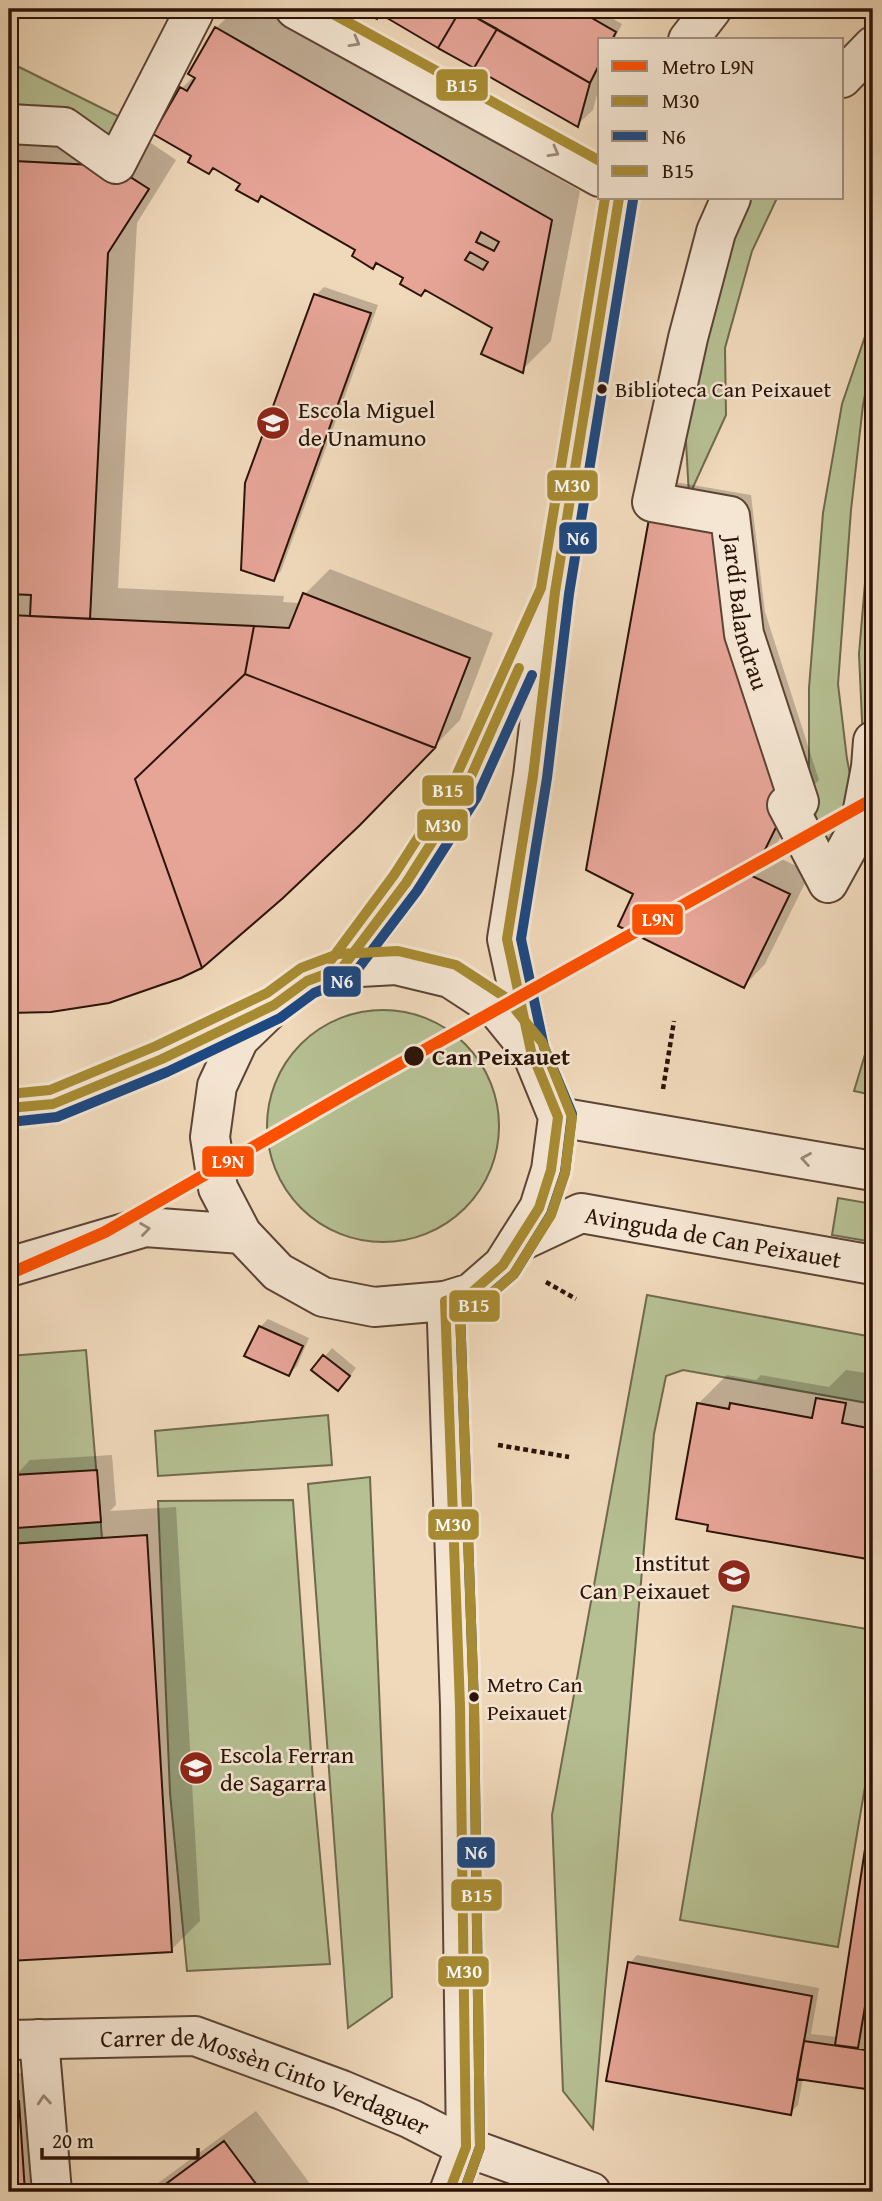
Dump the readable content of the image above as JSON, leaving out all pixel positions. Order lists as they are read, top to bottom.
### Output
{
  "streets": {
    "street": ["Jardí Balandrau", "Avinguda de Can Peixauet", "Carrer de Mossèn Cinto Verdaguer"]
  },
  "places": {
    "other": ["Biblioteca Can Peixauet", "Can Peixauet", "Metro Can Peixauet"],
    "school or university": ["Escola Miguel de Unamuno", "Institut Can Peixauet", "Escola Ferran de Sagarra"]
  },
  "lines": [
    "transit line B15",
    "transit line M30",
    "transit line N6",
    "metro line L9N"
  ],
  "legend": [
    "Metro L9N",
    "M30",
    "N6",
    "B15"
  ],
  "scale_bar": "20 m"
}
